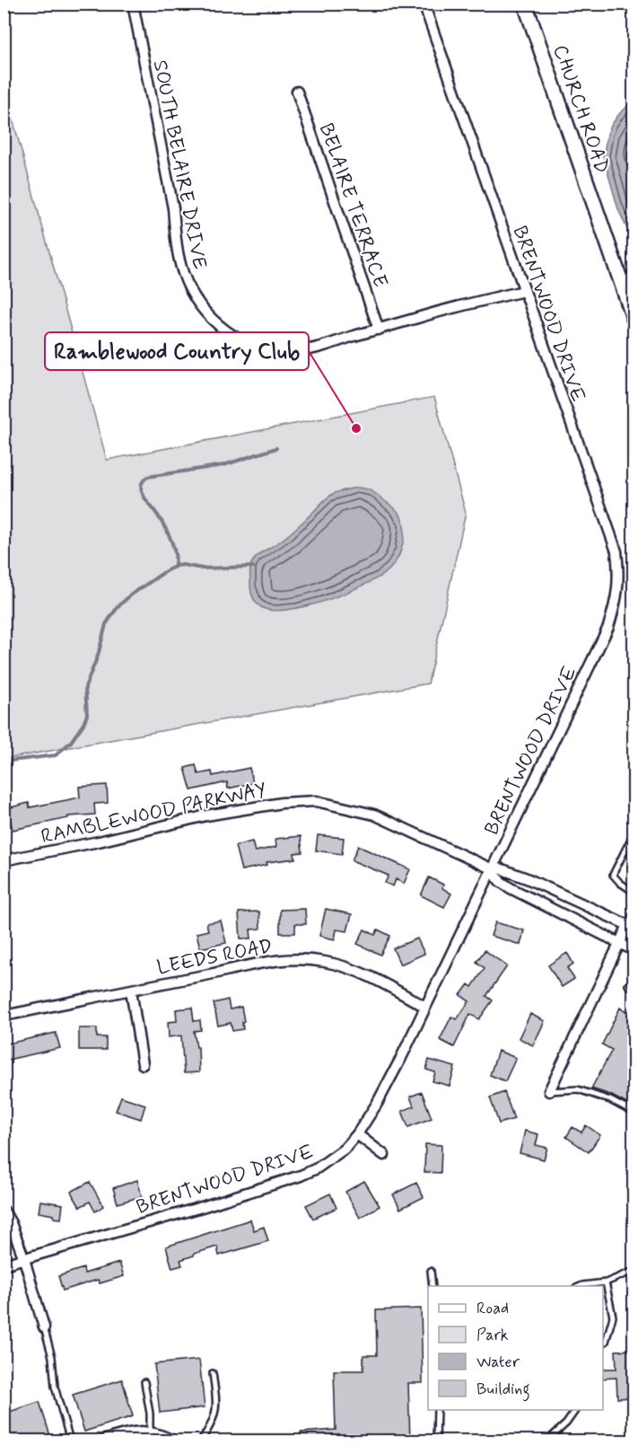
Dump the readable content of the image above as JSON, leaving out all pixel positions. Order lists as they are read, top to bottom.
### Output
{
  "streets": {
    "main road": ["CHURCH ROAD"],
    "street": [
      "SOUTH BELAIRE DRIVE",
      "BELAIRE TERRACE",
      "BRENTWOOD DRIVE",
      "RAMBLEWOOD PARKWAY",
      "LEEDS ROAD"
    ]
  },
  "crossings": [
    ["SOUTH BELAIRE DRIVE", "BELAIRE TERRACE"],
    ["SOUTH BELAIRE DRIVE", "BRENTWOOD DRIVE"],
    ["BRENTWOOD DRIVE", "RAMBLEWOOD PARKWAY"],
    ["BRENTWOOD DRIVE", "LEEDS ROAD"]
  ],
  "places": ["Ramblewood Country Club"],
  "legend": [
    "Road",
    "Park",
    "Water",
    "Building"
  ]
}
